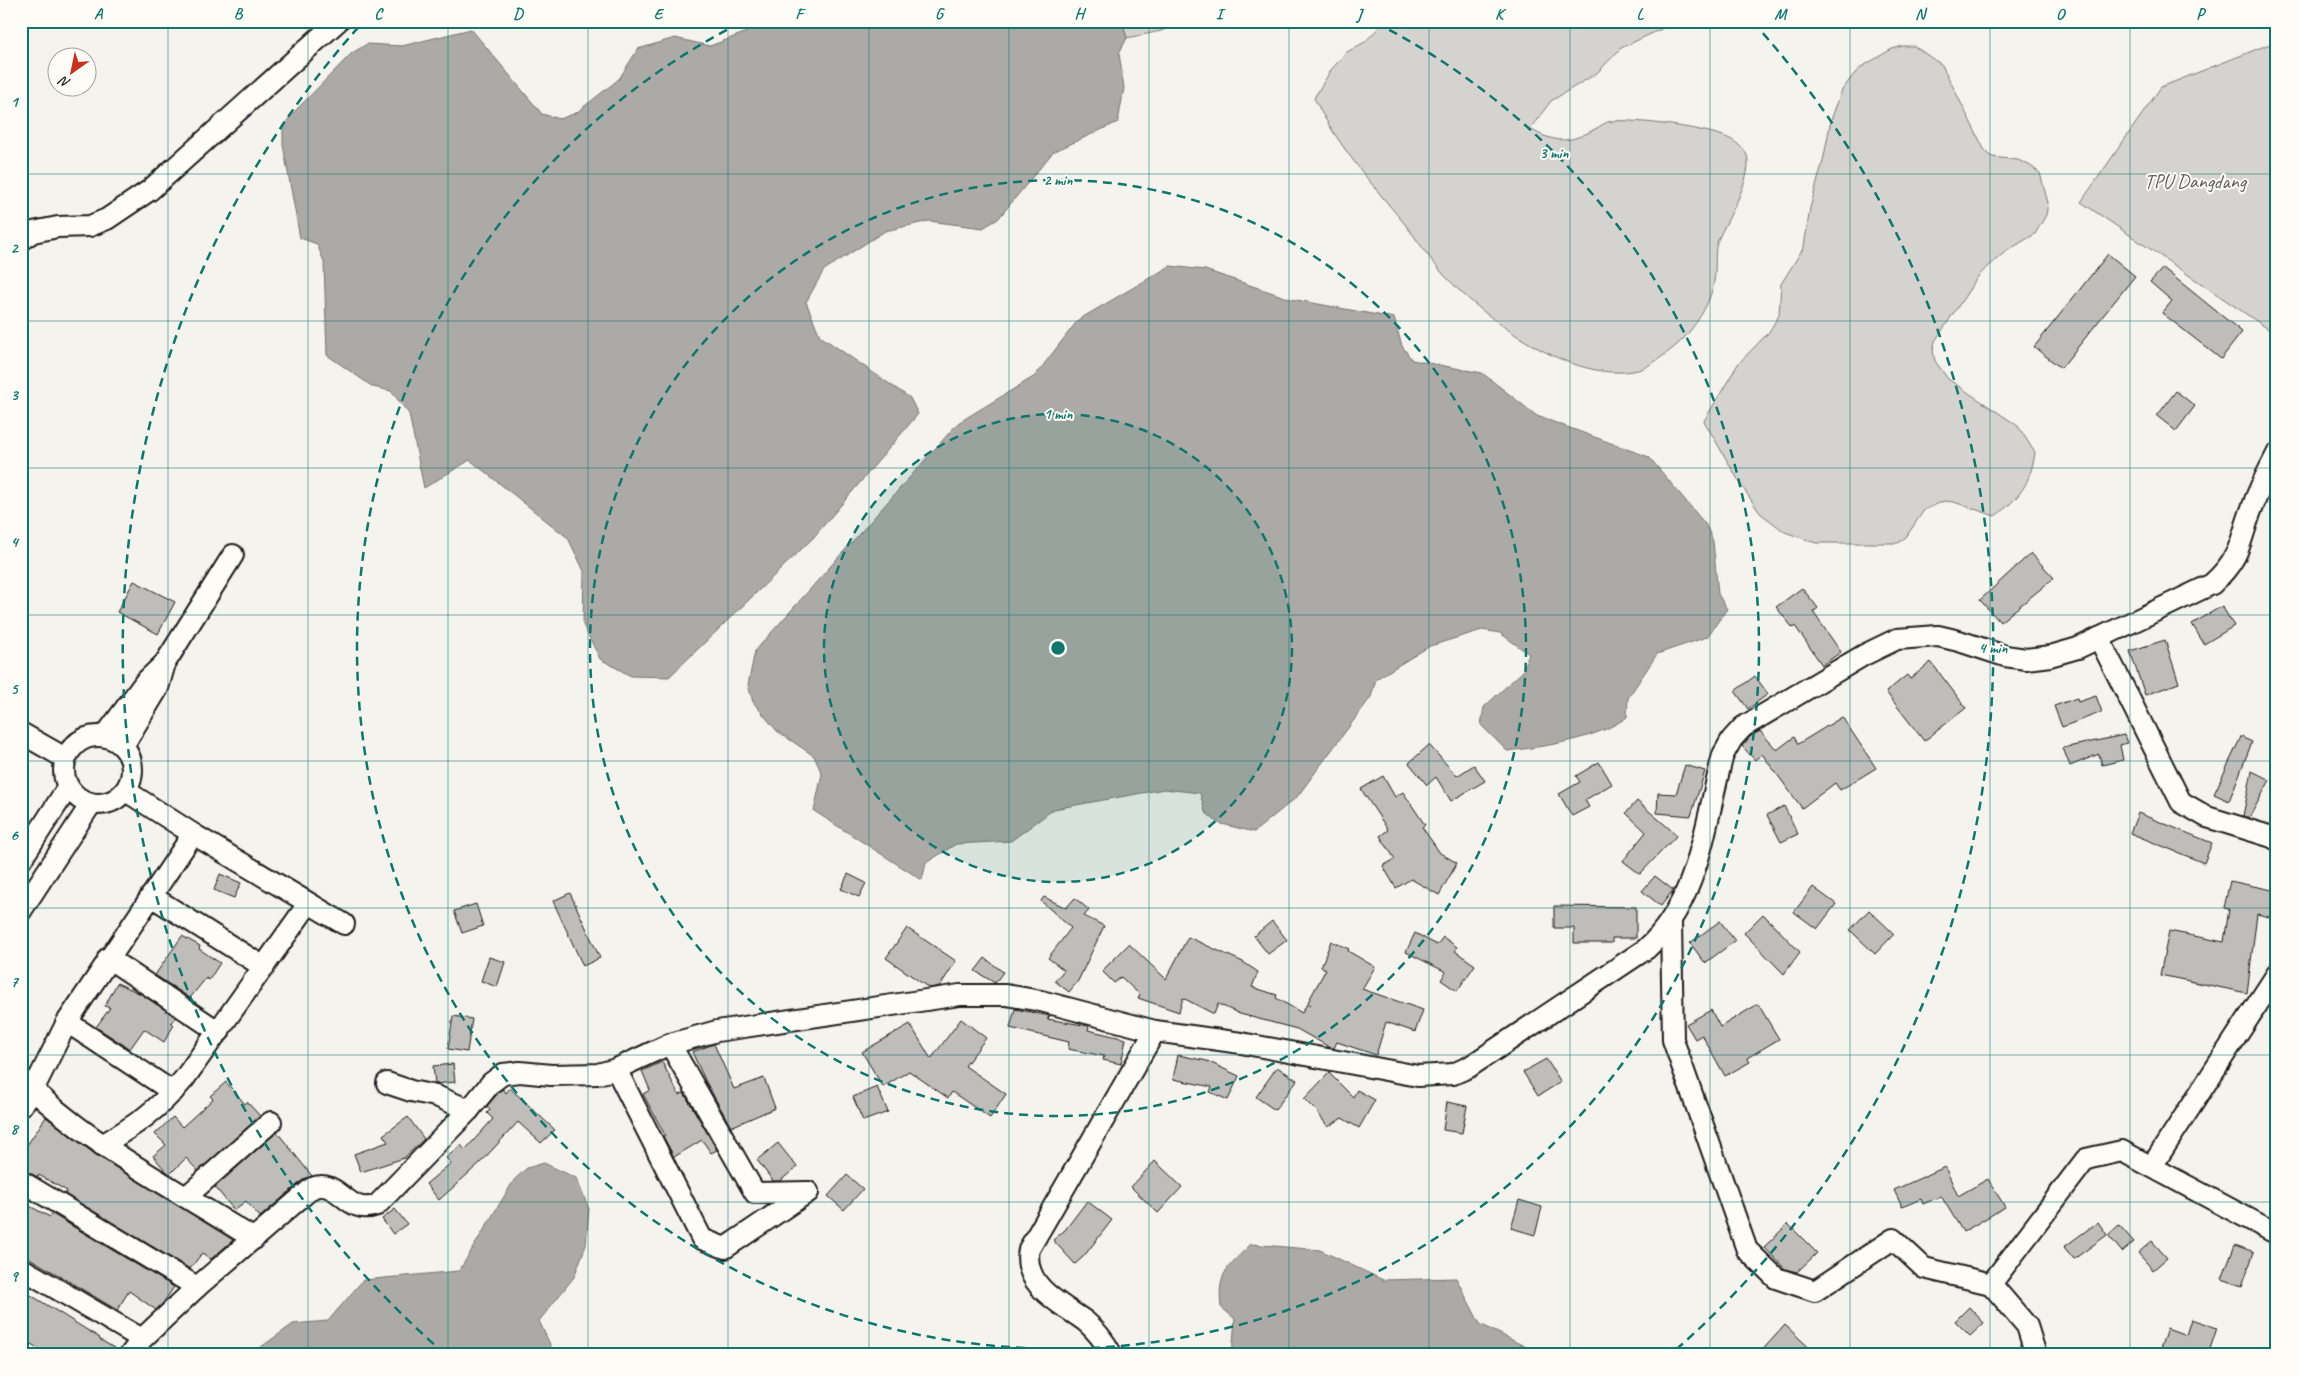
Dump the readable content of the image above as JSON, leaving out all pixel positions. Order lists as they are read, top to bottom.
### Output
{
  "parks": ["TPU Dangdang"],
  "north": "bottom left",
  "grid": {
    "columns": [
      "A",
      "B",
      "C",
      "D",
      "E",
      "F",
      "G",
      "H",
      "I",
      "J",
      "K",
      "L",
      "M",
      "N",
      "O",
      "P"
    ],
    "rows": [
      "1",
      "2",
      "3",
      "4",
      "5",
      "6",
      "7",
      "8",
      "9"
    ]
  },
  "rings": [
    "3 min",
    "2 min",
    "1 min",
    "4 min"
  ]
}
